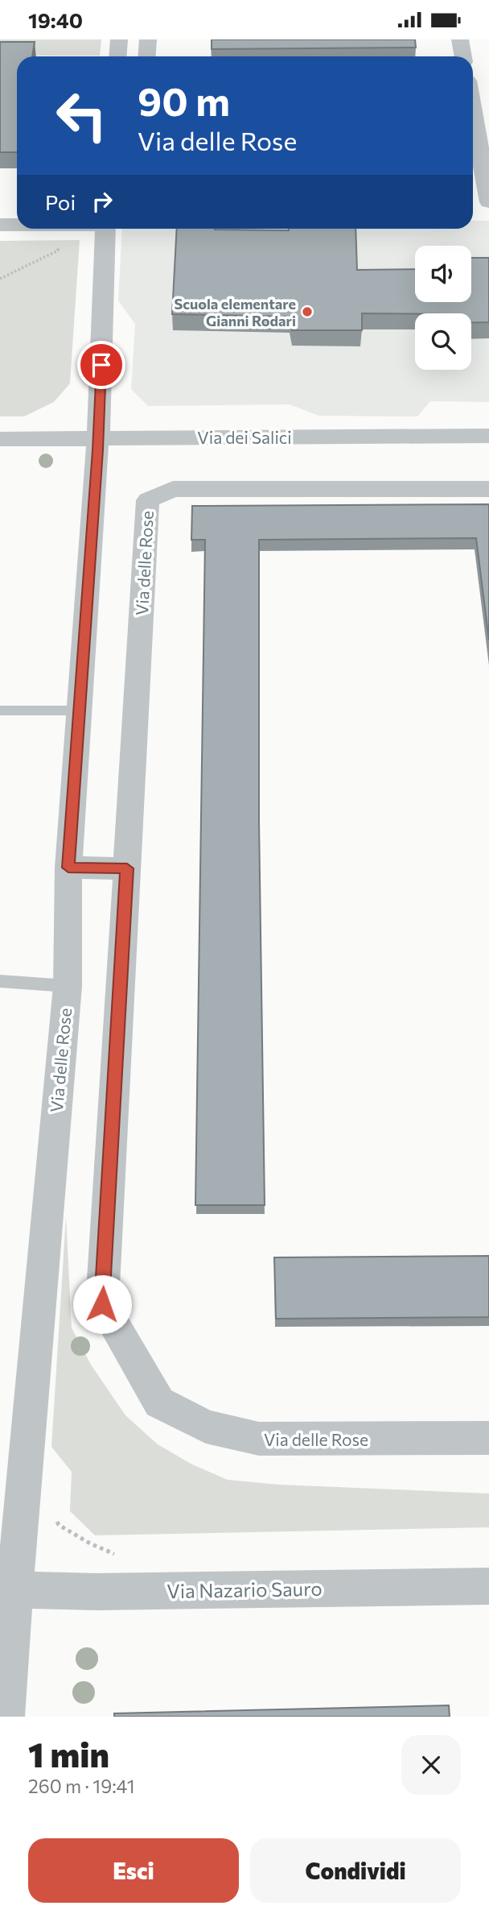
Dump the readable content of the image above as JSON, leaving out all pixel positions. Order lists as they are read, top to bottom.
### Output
{
  "streets": {
    "street": ["Via dei Salici", "Via delle Rose", "Via Nazario Sauro"]
  },
  "crossings": [
    ["Via dei Salici", "Via delle Rose"],
    ["Via delle Rose", "Via Nazario Sauro"]
  ],
  "places": ["Scuola elementare Gianni Rodari"],
  "page": {
    "status": "19:40",
    "turn": ["90 m", "Via delle Rose"],
    "then": "Poi",
    "heading": ["1 min", "260 m · 19:41"],
    "buttons": ["Esci", "Condividi"]
  }
}
